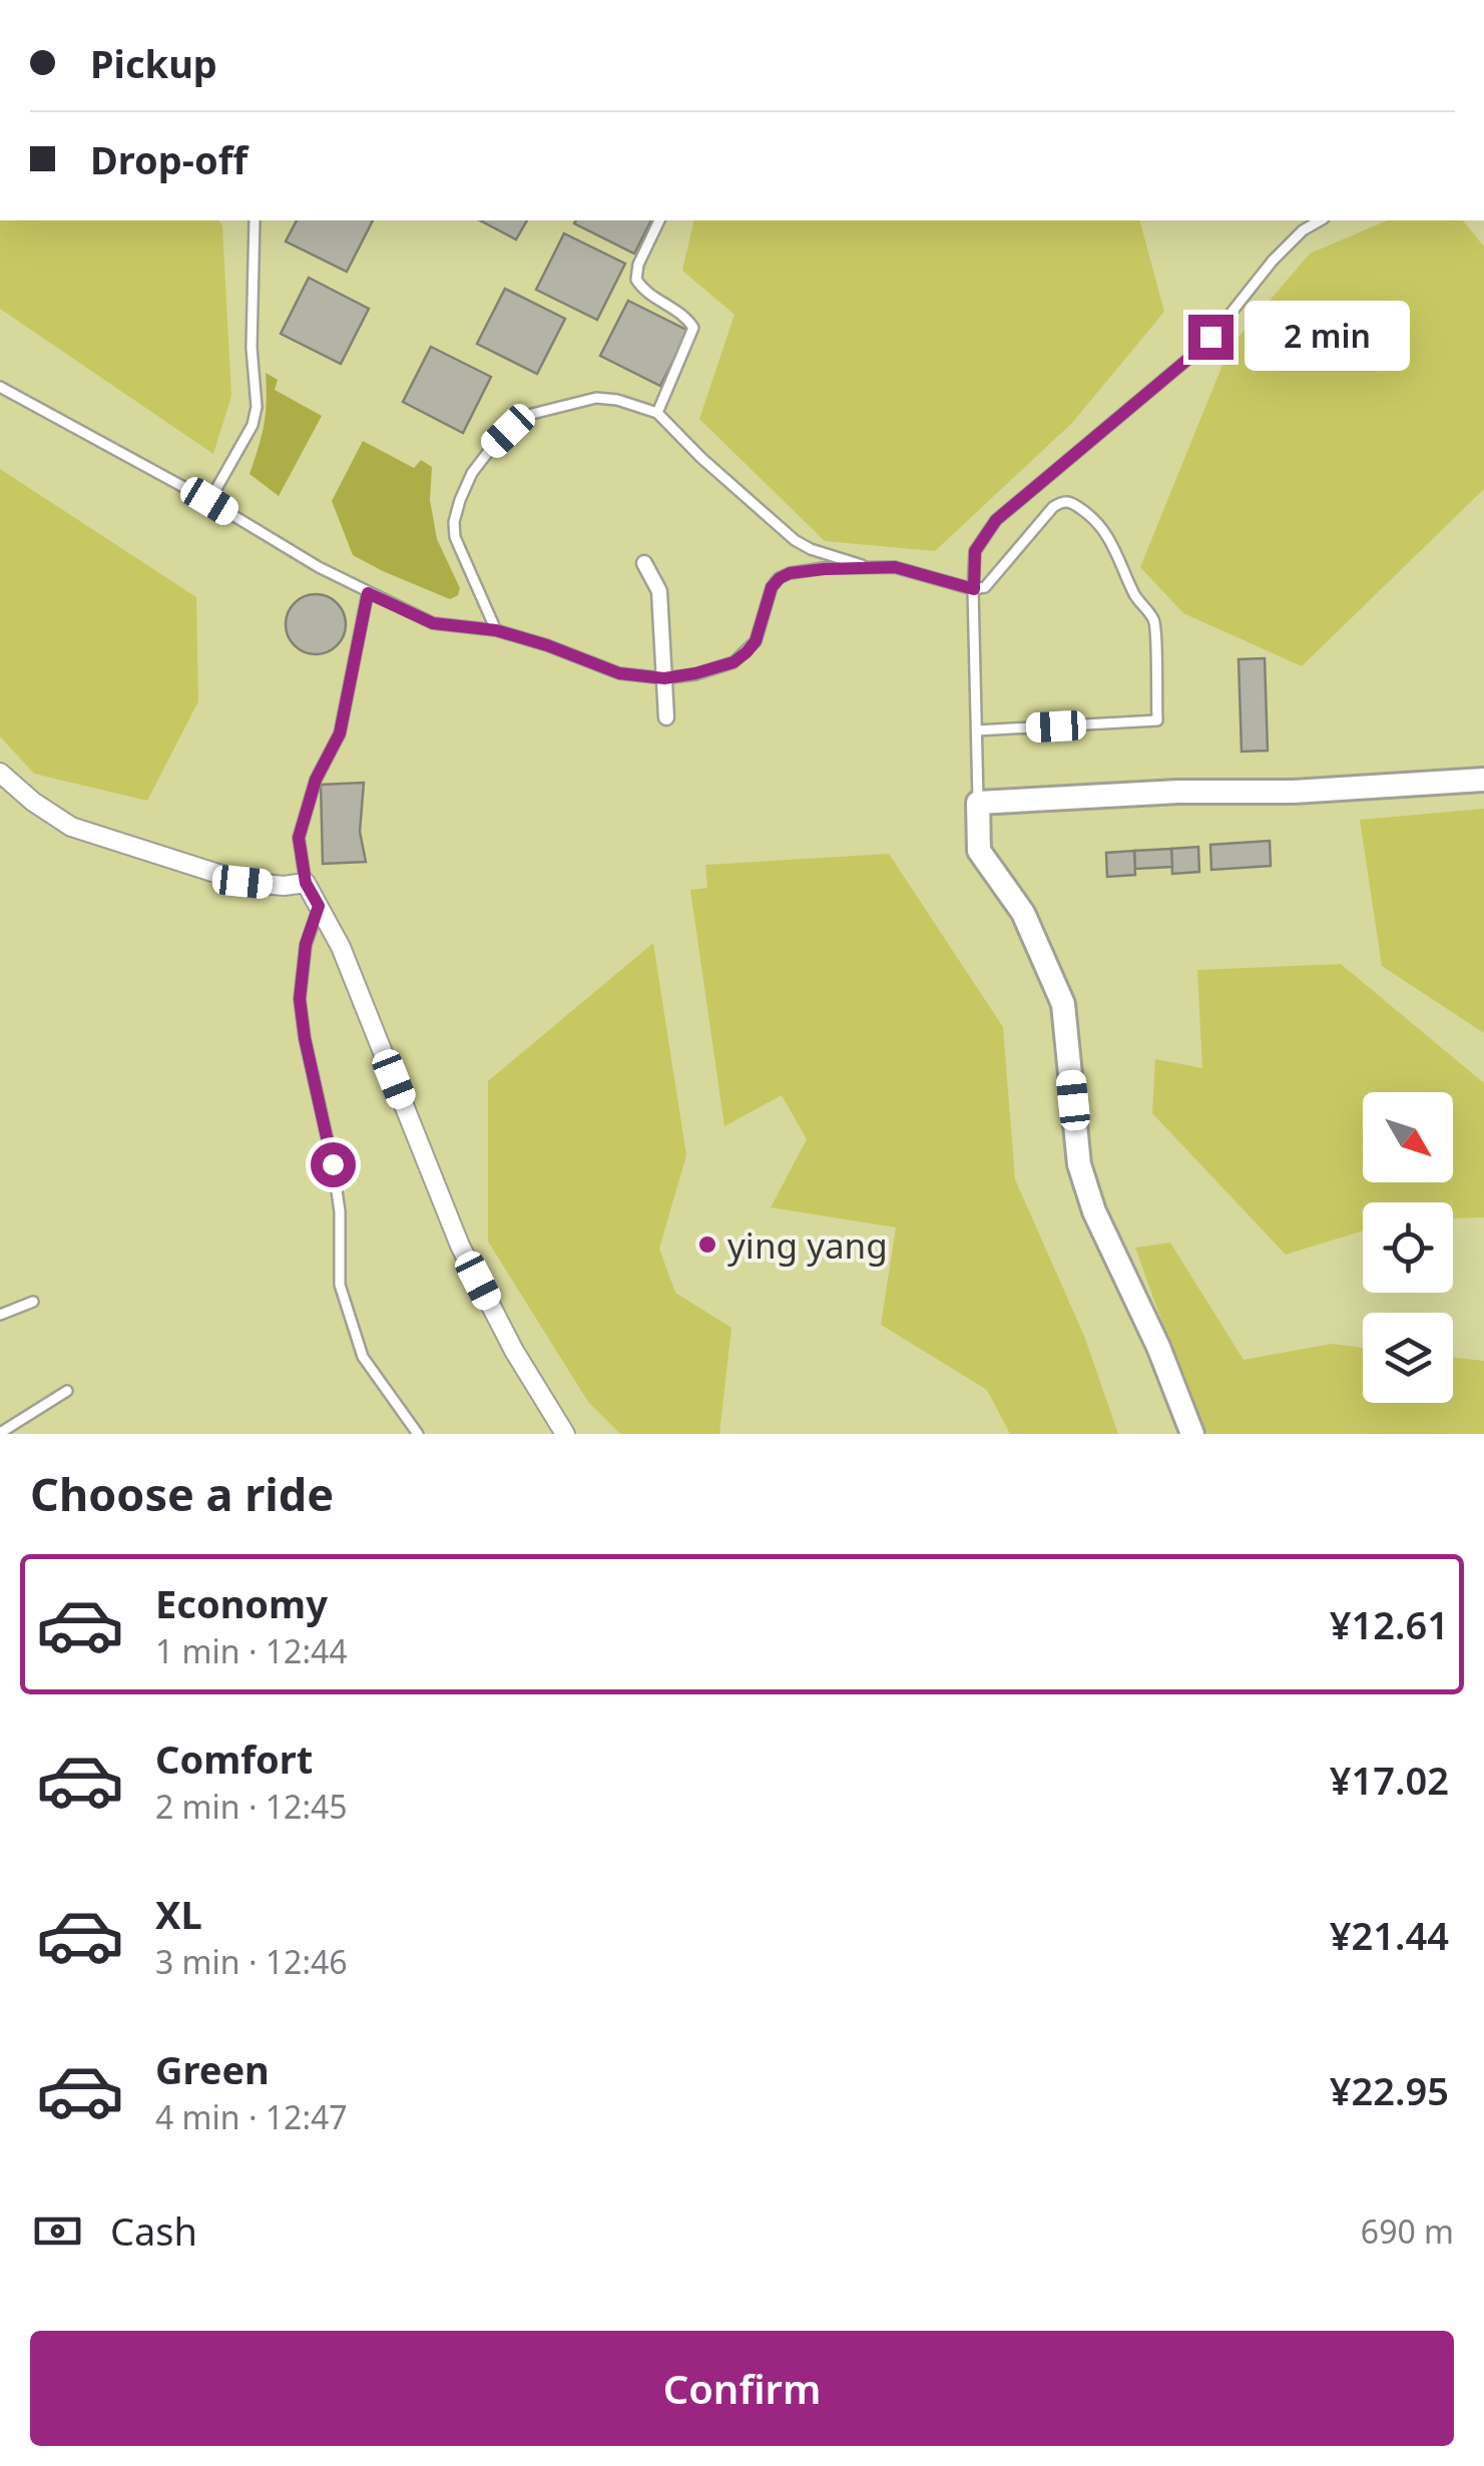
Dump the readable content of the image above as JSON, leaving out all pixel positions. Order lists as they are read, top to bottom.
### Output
{
  "places": ["ying yang"],
  "north": "bottom right",
  "page": {
    "banner": ["Pickup", "Drop-off"],
    "bubble": "2 min",
    "heading": "Choose a ride",
    "list": [
      {
        "name": "Economy",
        "note": "1 min · 12:44",
        "value": "¥12.61"
      },
      {
        "name": "Comfort",
        "note": "2 min · 12:45",
        "value": "¥17.02"
      },
      {
        "name": "XL",
        "note": "3 min · 12:46",
        "value": "¥21.44"
      },
      {
        "name": "Green",
        "note": "4 min · 12:47",
        "value": "¥22.95"
      }
    ],
    "pay": ["Cash", "690 m"],
    "buttons": "Confirm"
  }
}
